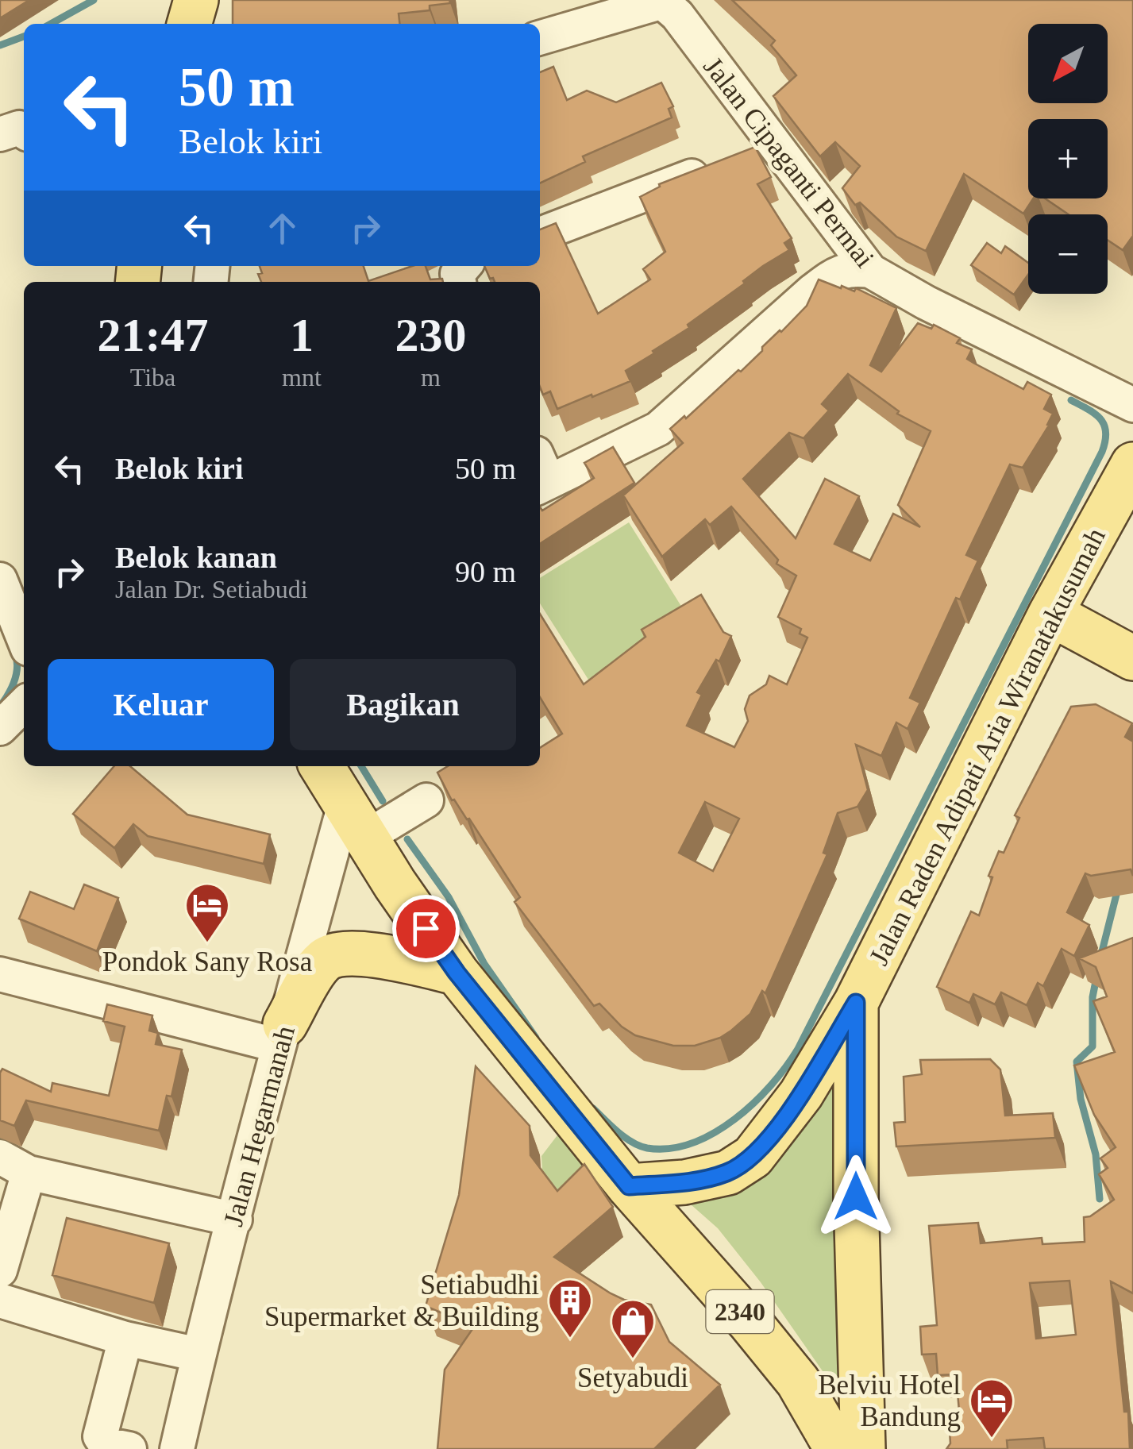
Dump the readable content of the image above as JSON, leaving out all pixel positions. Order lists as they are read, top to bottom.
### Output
{
  "streets": {
    "main road": ["Jalan Raden Adipati Aria Wiranatakusumah", "2340"],
    "street": ["Jalan Cipaganti Permai", "Jalan Hegarmanah"]
  },
  "crossings": [
    ["Jalan Raden Adipati Aria Wiranatakusumah", "2340"],
    ["Jalan Hegarmanah", "2340"]
  ],
  "places": {
    "hotel": ["Pondok Sany Rosa", "Belviu Hotel Bandung"],
    "building": ["Setiabudhi Supermarket & Building"],
    "shop": ["Setyabudi"]
  },
  "north": "bottom left",
  "page": {
    "map_buttons": ["+", "−"],
    "turn": ["50 m", "Belok kiri"],
    "eta": [
      "21:47",
      "Tiba",
      "1",
      "mnt",
      "230",
      "m"
    ],
    "list": [
      {
        "name": "Belok kiri",
        "value": "50 m"
      },
      {
        "name": "Belok kanan",
        "note": "Jalan Dr. Setiabudi",
        "value": "90 m"
      }
    ],
    "buttons": ["Keluar", "Bagikan"]
  }
}
